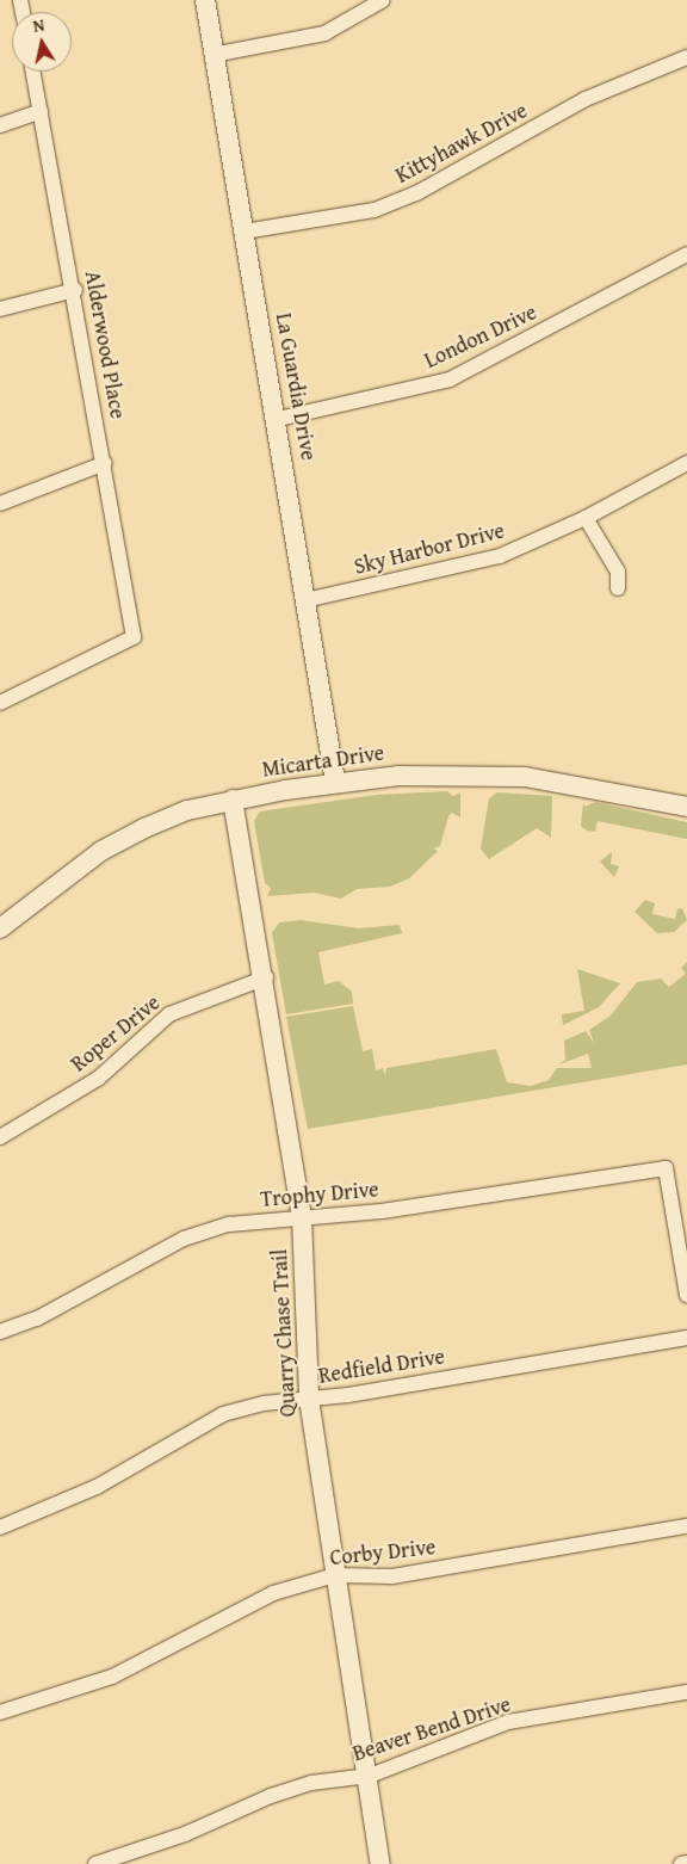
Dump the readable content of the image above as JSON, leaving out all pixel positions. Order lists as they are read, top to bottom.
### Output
{
  "streets": {
    "street": [
      "Kittyhawk Drive",
      "London Drive",
      "Alderwood Place",
      "La Guardia Drive",
      "Sky Harbor Drive",
      "Micarta Drive",
      "Roper Drive",
      "Trophy Drive",
      "Quarry Chase Trail",
      "Redfield Drive",
      "Corby Drive",
      "Beaver Bend Drive"
    ]
  },
  "crossings": [
    ["Kittyhawk Drive", "La Guardia Drive"],
    ["London Drive", "La Guardia Drive"],
    ["La Guardia Drive", "Sky Harbor Drive"],
    ["La Guardia Drive", "Micarta Drive"],
    ["Micarta Drive", "Quarry Chase Trail"],
    ["Roper Drive", "Quarry Chase Trail"],
    ["Trophy Drive", "Quarry Chase Trail"],
    ["Quarry Chase Trail", "Redfield Drive"],
    ["Quarry Chase Trail", "Corby Drive"],
    ["Quarry Chase Trail", "Beaver Bend Drive"]
  ],
  "north": "top"
}
